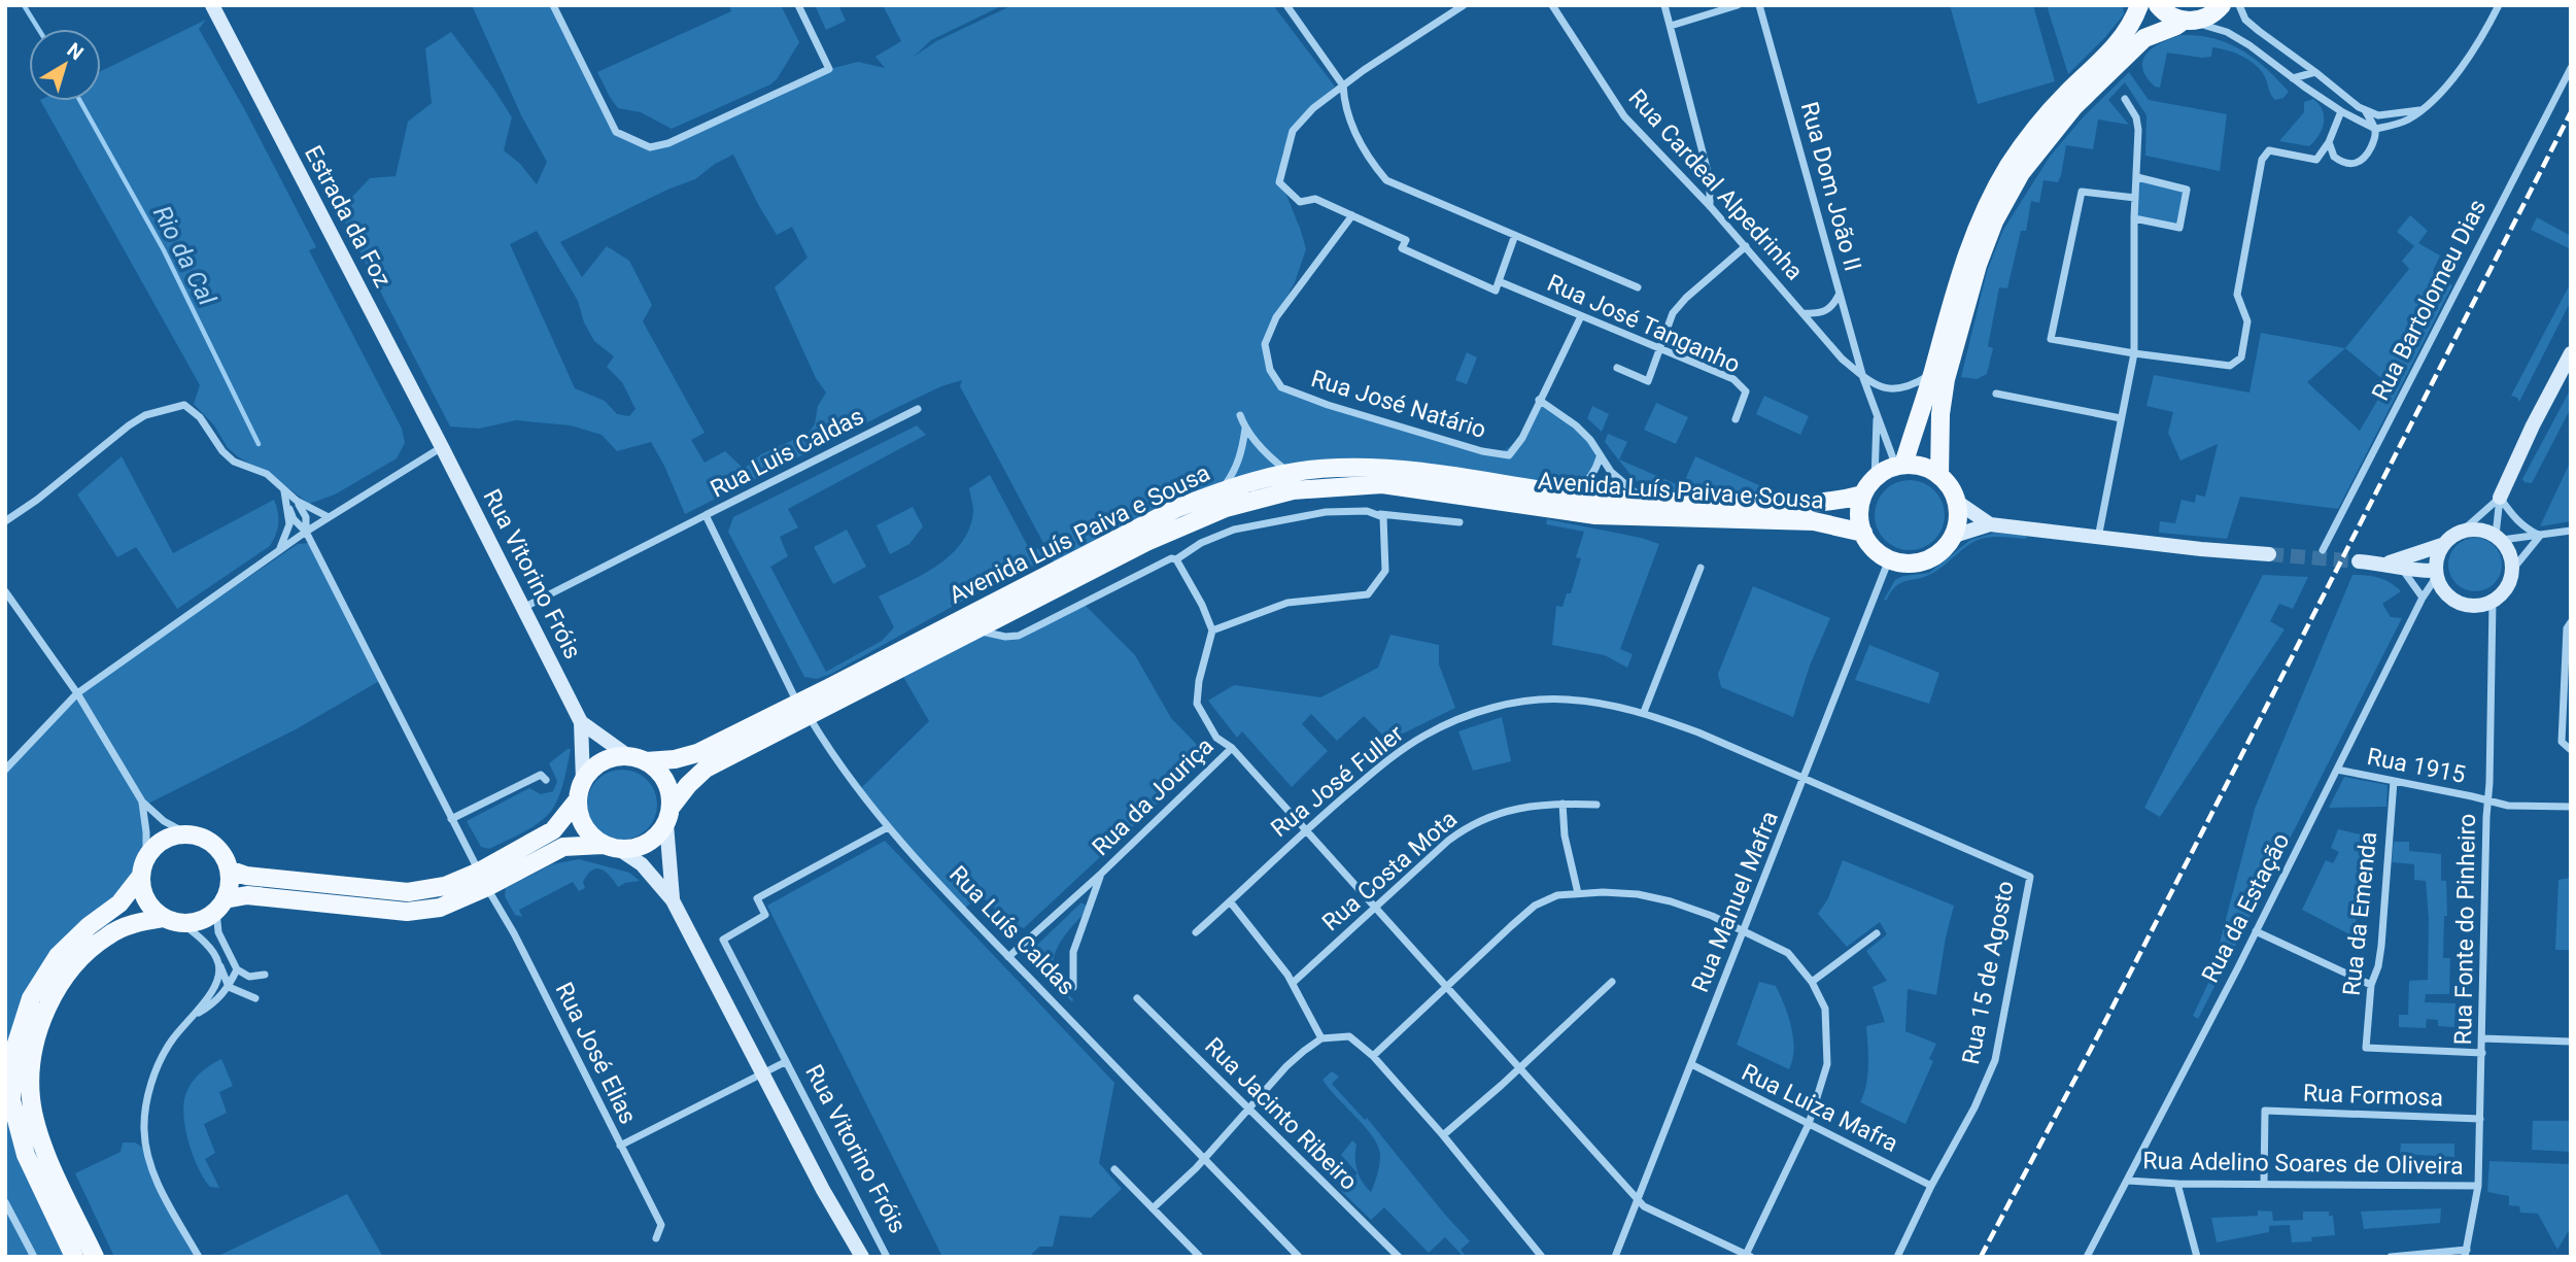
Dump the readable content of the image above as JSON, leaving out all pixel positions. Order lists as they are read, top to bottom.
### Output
{
  "streets": {
    "main road": ["Estrada da Foz", "Avenida Luís Paiva e Sousa", "Rua Vitorino Fróis"],
    "street": [
      "Rua Cardeal Alpedrinha",
      "Rua Dom João II",
      "Rua Bartolomeu Dias",
      "Rua José Tanganho",
      "Rua José Natário",
      "Rua Luis Caldas",
      "Rua 1915",
      "Rua José Fuller",
      "Rua da Jouriça",
      "Rua Costa Mota",
      "Rua Manuel Mafra",
      "Rua da Estação",
      "Rua da Emenda",
      "Rua Fonte do Pinheiro",
      "Rua Luís Caldas",
      "Rua 15 de Agosto",
      "Rua José Elias",
      "Rua Formosa",
      "Rua Luiza Mafra",
      "Rua Jacinto Ribeiro",
      "Rua Adelino Soares de Oliveira"
    ]
  },
  "crossings": [
    ["Rua Cardeal Alpedrinha", "Rua Dom João II"],
    ["Rua Dom João II", "Avenida Luís Paiva e Sousa"],
    ["Rua Dom João II", "Rua Manuel Mafra"],
    ["Estrada da Foz", "Rua Vitorino Fróis"],
    ["Rua José Tanganho", "Rua José Natário"],
    ["Rua Luis Caldas", "Avenida Luís Paiva e Sousa"],
    ["Rua Luis Caldas", "Rua Luís Caldas"],
    ["Avenida Luís Paiva e Sousa", "Rua Vitorino Fróis"],
    ["Avenida Luís Paiva e Sousa", "Rua Manuel Mafra"],
    ["Avenida Luís Paiva e Sousa", "Rua Luís Caldas"],
    ["Rua Vitorino Fróis", "Rua Luís Caldas"],
    ["Rua 1915", "Rua da Estação"],
    ["Rua 1915", "Rua da Emenda"],
    ["Rua 1915", "Rua Fonte do Pinheiro"],
    ["Rua José Fuller", "Rua Manuel Mafra"],
    ["Rua José Fuller", "Rua 15 de Agosto"],
    ["Rua da Jouriça", "Rua Luís Caldas"],
    ["Rua Manuel Mafra", "Rua 15 de Agosto"],
    ["Rua Manuel Mafra", "Rua Luiza Mafra"],
    ["Rua da Estação", "Rua Fonte do Pinheiro"],
    ["Rua da Estação", "Rua Adelino Soares de Oliveira"],
    ["Rua da Emenda", "Rua Fonte do Pinheiro"],
    ["Rua Fonte do Pinheiro", "Rua Formosa"],
    ["Rua Fonte do Pinheiro", "Rua Adelino Soares de Oliveira"],
    ["Rua 15 de Agosto", "Rua Luiza Mafra"],
    ["Rua Formosa", "Rua Adelino Soares de Oliveira"]
  ],
  "water": ["Rio da Cal"],
  "north": "top right"
}
